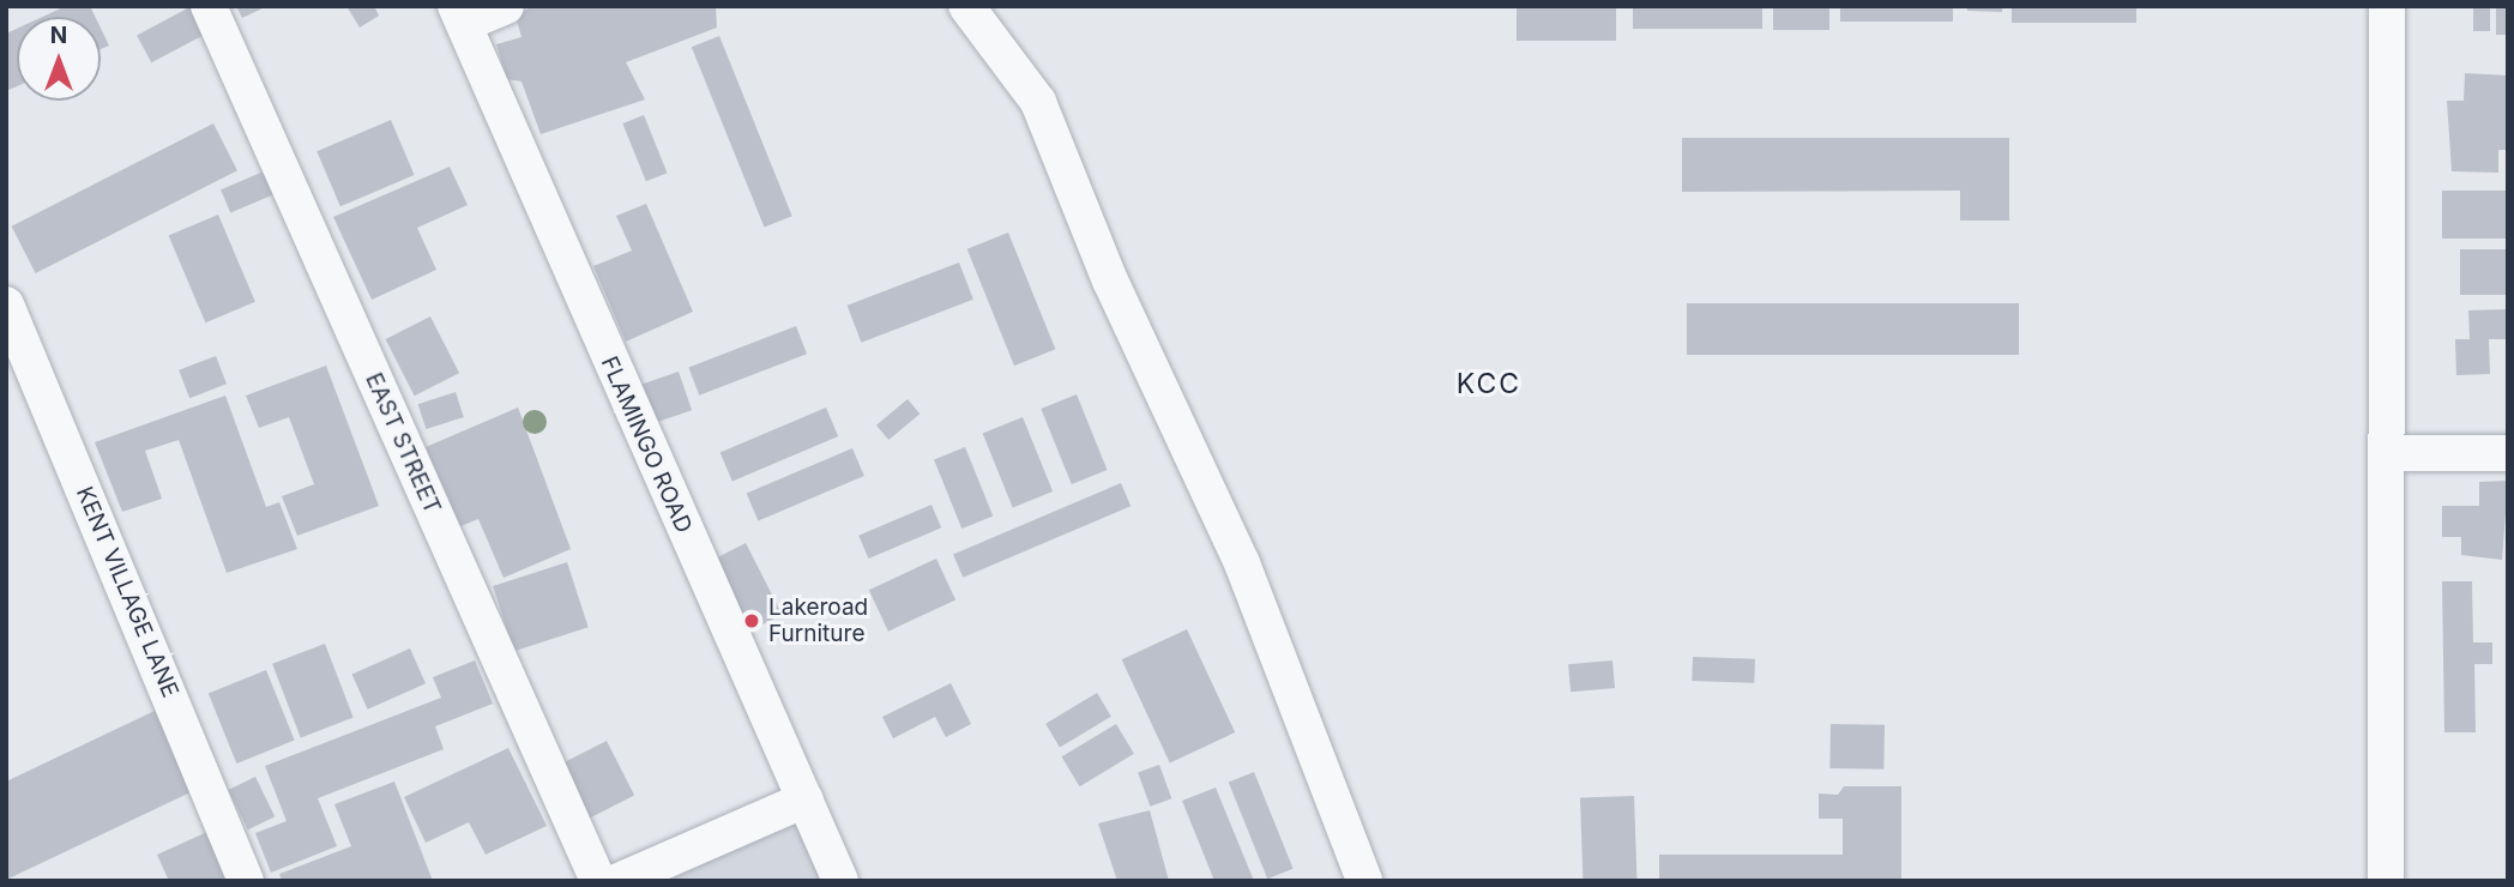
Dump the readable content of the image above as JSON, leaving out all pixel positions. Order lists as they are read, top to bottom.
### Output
{
  "streets": {
    "street": ["EAST STREET", "FLAMINGO ROAD", "KENT VILLAGE LANE"]
  },
  "districts": ["KCC"],
  "places": ["Lakeroad Furniture"],
  "north": "top"
}
